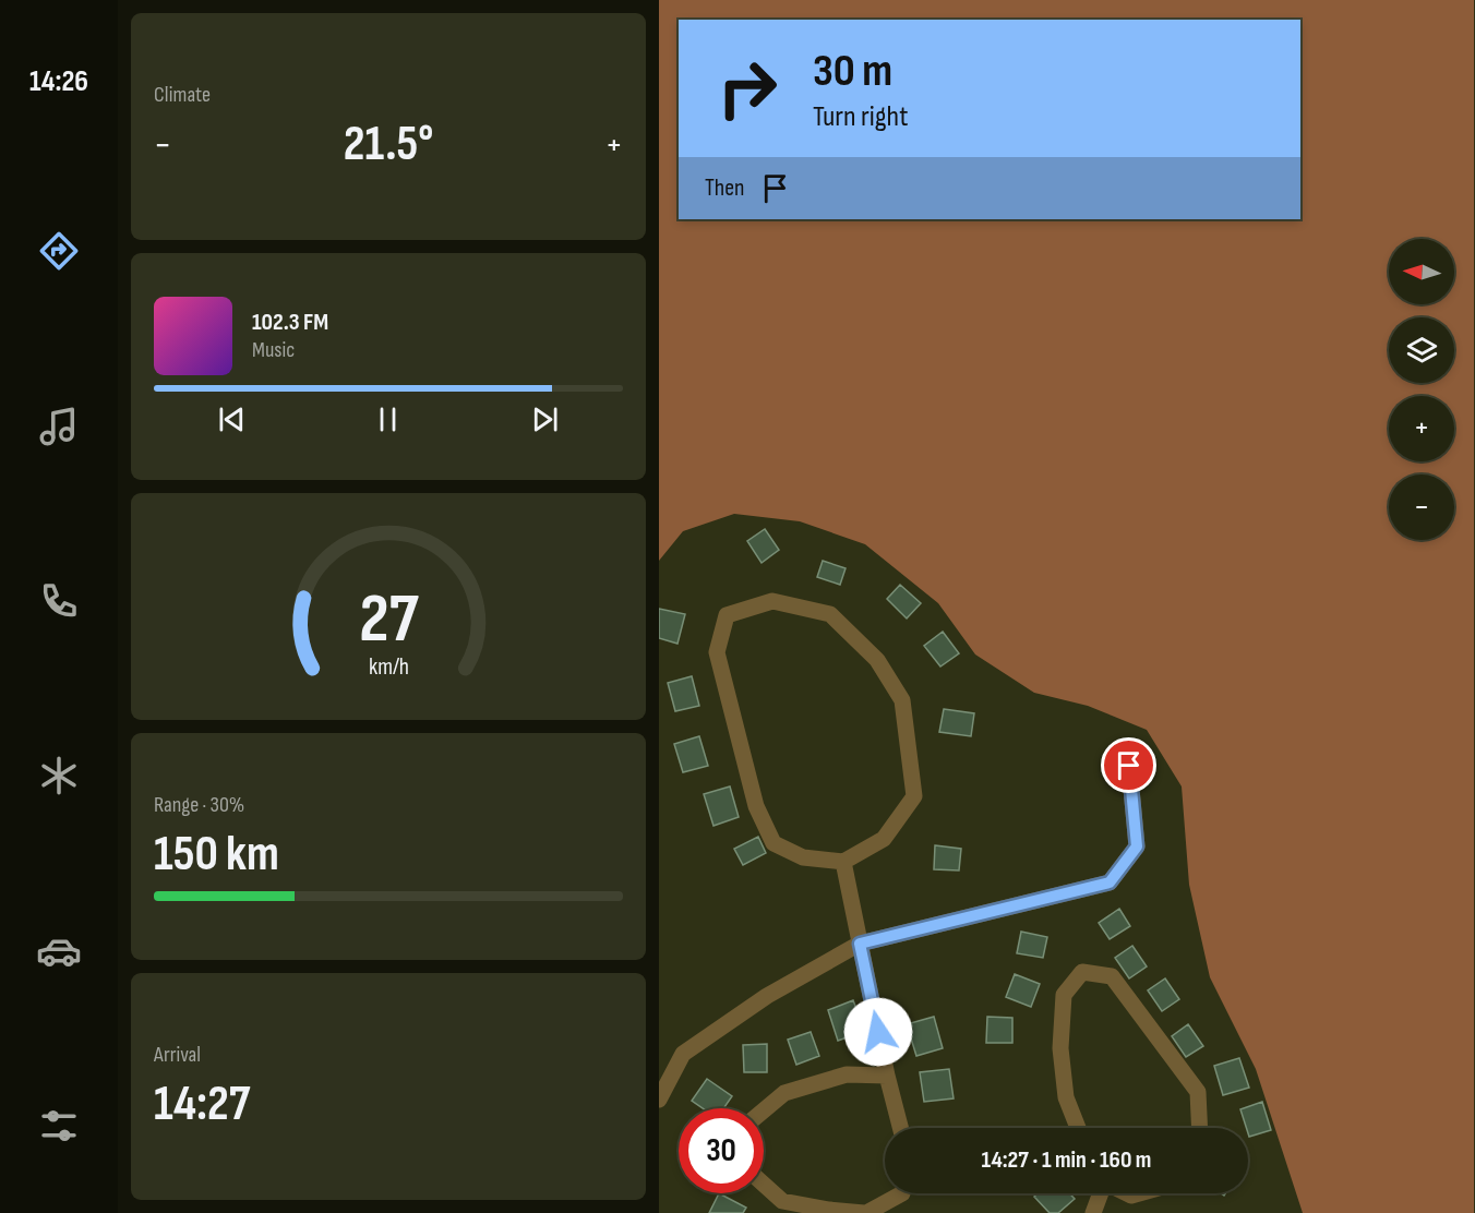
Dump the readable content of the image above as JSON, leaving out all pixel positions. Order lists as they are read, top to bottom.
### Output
{
  "north": "left",
  "page": {
    "tabs": "14:26",
    "tile": [
      "Climate",
      ["Range · 30%", "150 km"],
      ["Arrival", "14:27"]
    ],
    "turn": ["30 m", "Turn right"],
    "heat": ["−", "21.5°", "+"],
    "then": "Then",
    "map_buttons": ["+", "−"],
    "song": ["102.3 FM", "Music"],
    "limit": "30",
    "trip": "14:27 · 1 min · 160 m",
    "gauge": ["27", "km/h"]
  }
}
